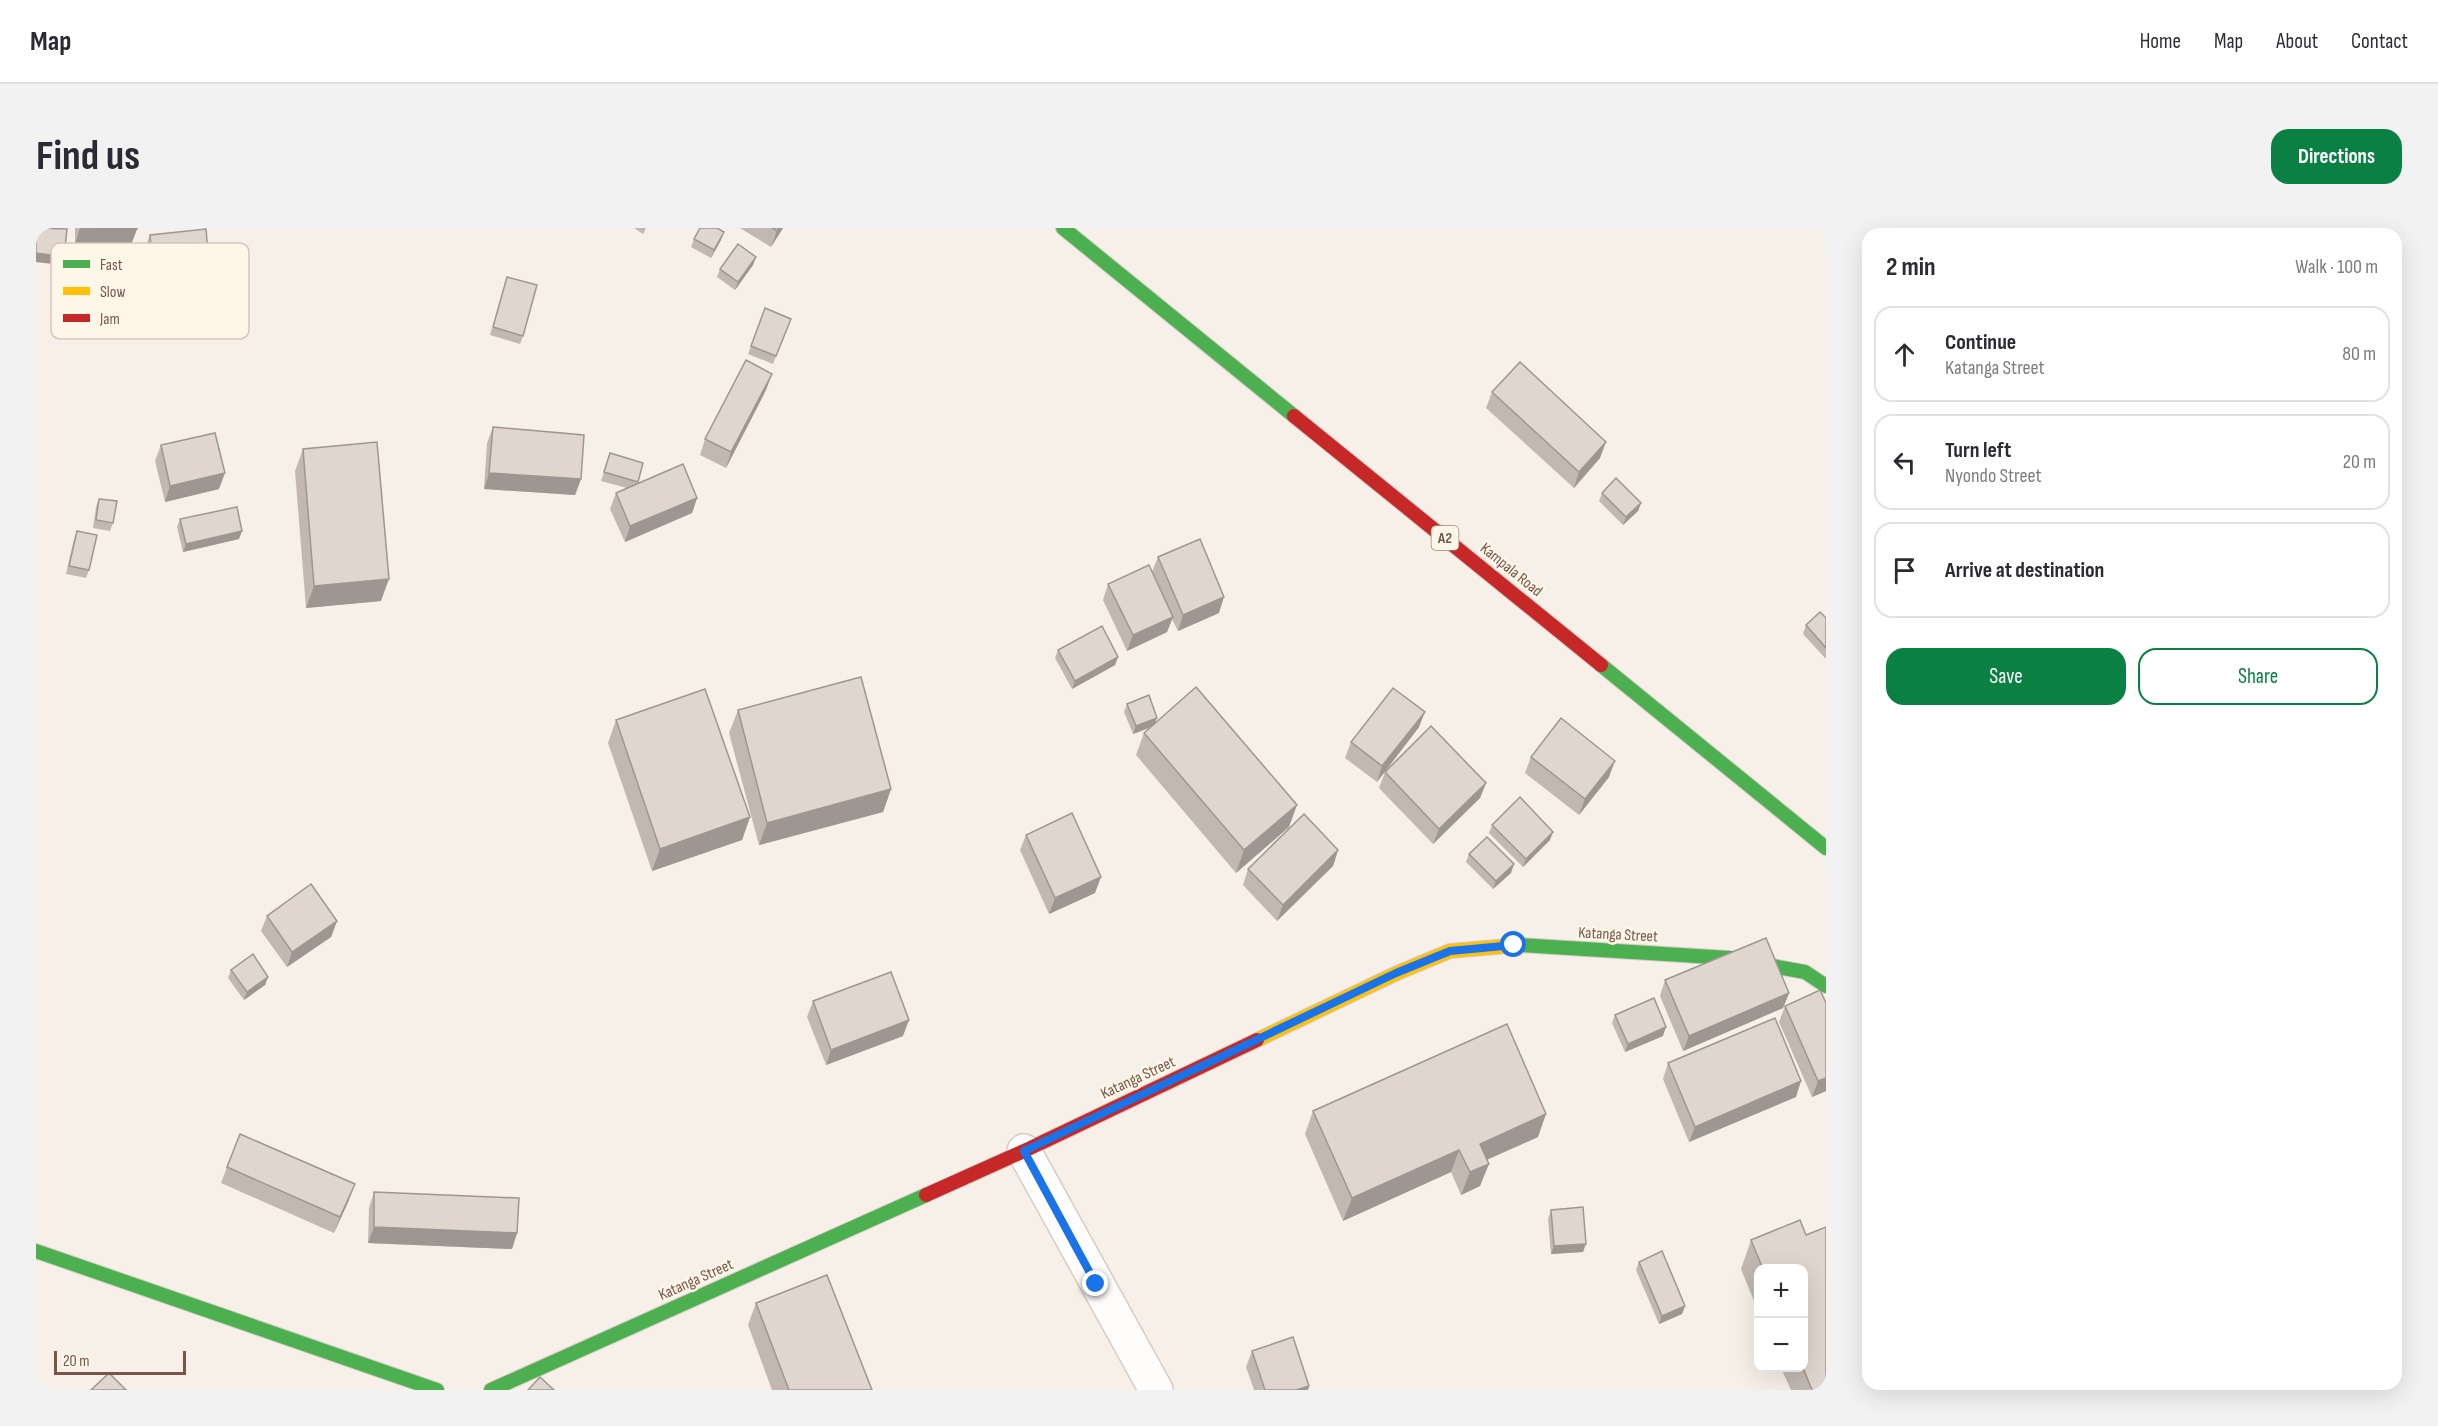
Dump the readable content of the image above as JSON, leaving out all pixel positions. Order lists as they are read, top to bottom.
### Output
{
  "streets": {
    "street": ["A2", "Kampala Road", "Katanga Street"]
  },
  "legend": ["Fast", "Slow", "Jam"],
  "scale_bar": "20 m",
  "page": {
    "header": "Map",
    "nav": [
      "Home",
      "Map",
      "About",
      "Contact"
    ],
    "buttons": [
      "Directions",
      ["Save", "Share"]
    ],
    "title": "Find us",
    "heading": ["2 min", "Walk · 100 m"],
    "list": [
      ["Continue", "Katanga Street", "80 m"],
      ["Turn left", "Nyondo Street", "20 m"],
      "Arrive at destination"
    ],
    "map_buttons": ["+", "−"],
    "scale": "20 m"
  }
}
